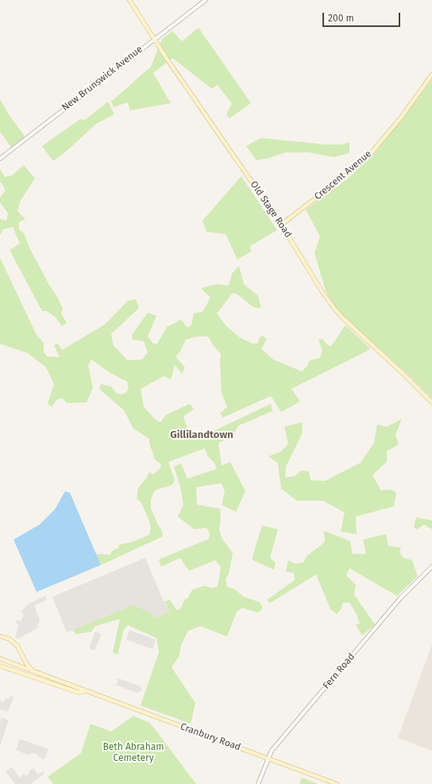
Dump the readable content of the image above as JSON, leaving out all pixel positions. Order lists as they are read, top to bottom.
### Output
{
  "streets": {
    "main road": ["Crescent Avenue", "Old Stage Road", "Cranbury Road"],
    "street": ["New Brunswick Avenue", "Fern Road"]
  },
  "crossings": [
    ["New Brunswick Avenue", "Old Stage Road"],
    ["Crescent Avenue", "Old Stage Road"],
    ["Fern Road", "Cranbury Road"]
  ],
  "districts": ["Gillilandtown"],
  "parks": ["Beth Abraham Cemetery"],
  "scale_bar": "200 m"
}
